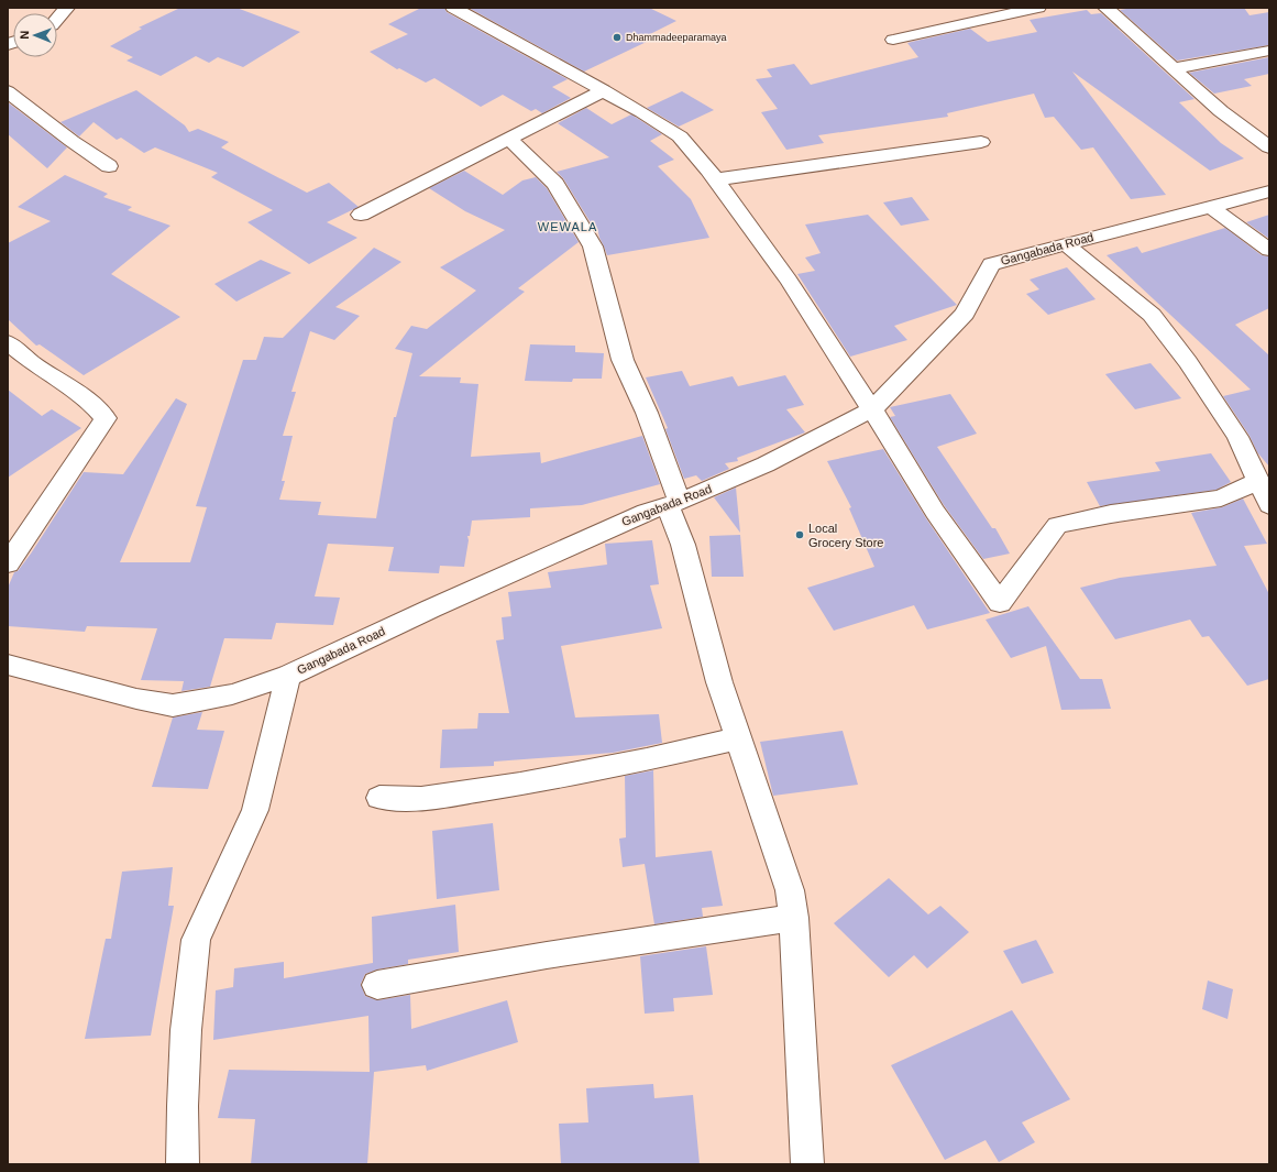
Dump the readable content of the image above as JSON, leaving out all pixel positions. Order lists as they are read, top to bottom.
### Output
{
  "streets": {
    "street": ["Gangabada Road"]
  },
  "districts": ["WEWALA"],
  "places": ["Dhammadeeparamaya", "Local Grocery Store"],
  "north": "left"
}
